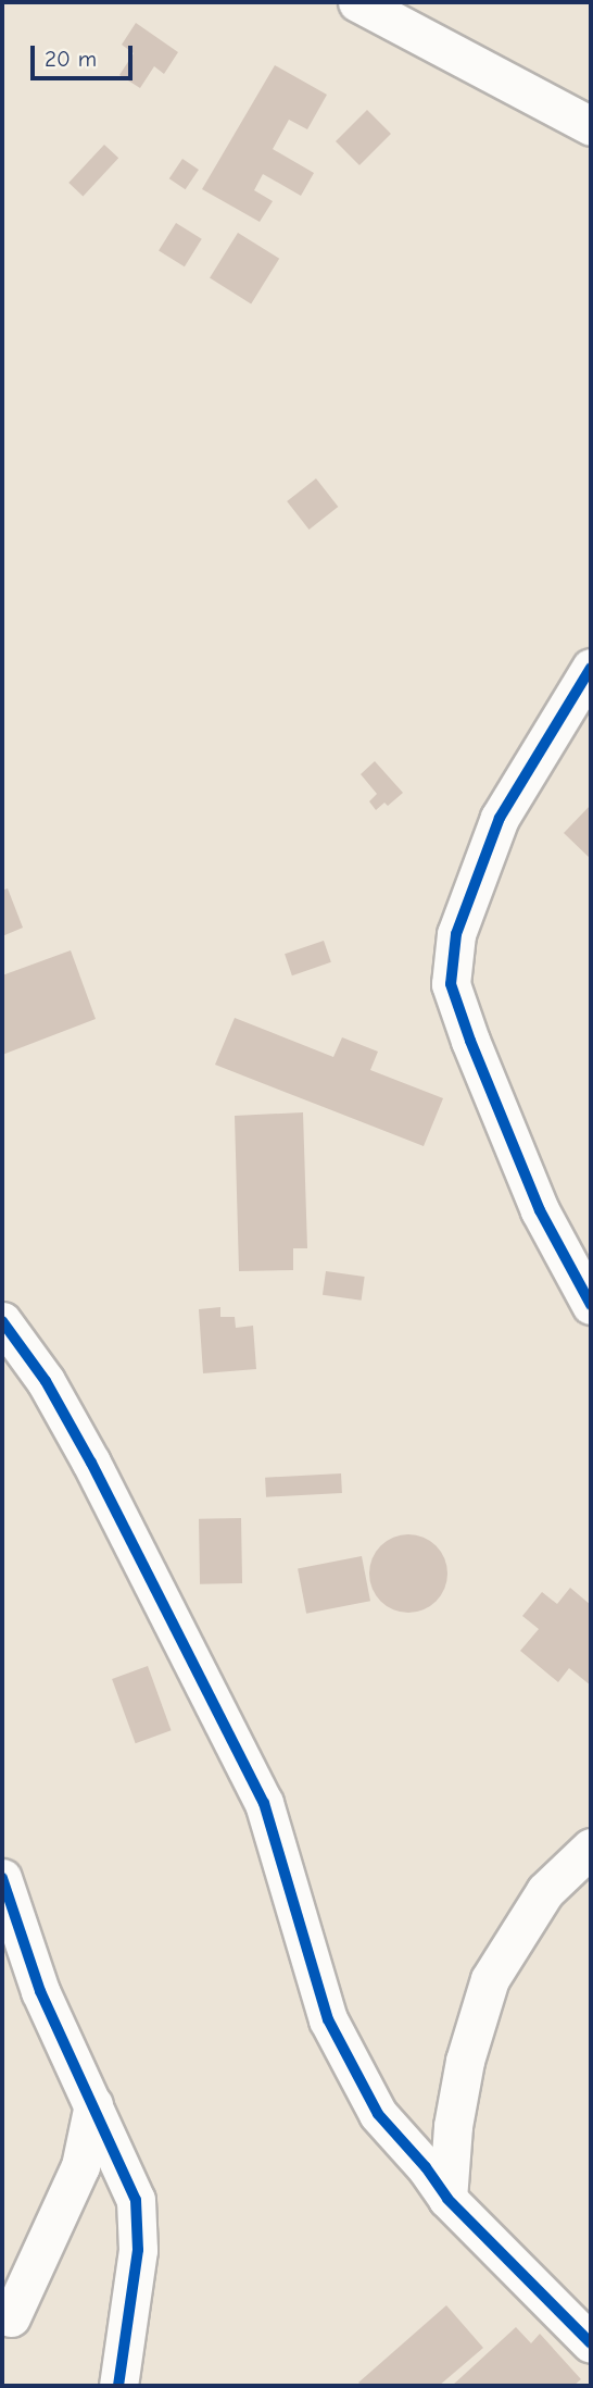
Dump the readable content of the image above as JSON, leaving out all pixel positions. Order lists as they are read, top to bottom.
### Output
{
  "scale_bar": "20 m"
}
